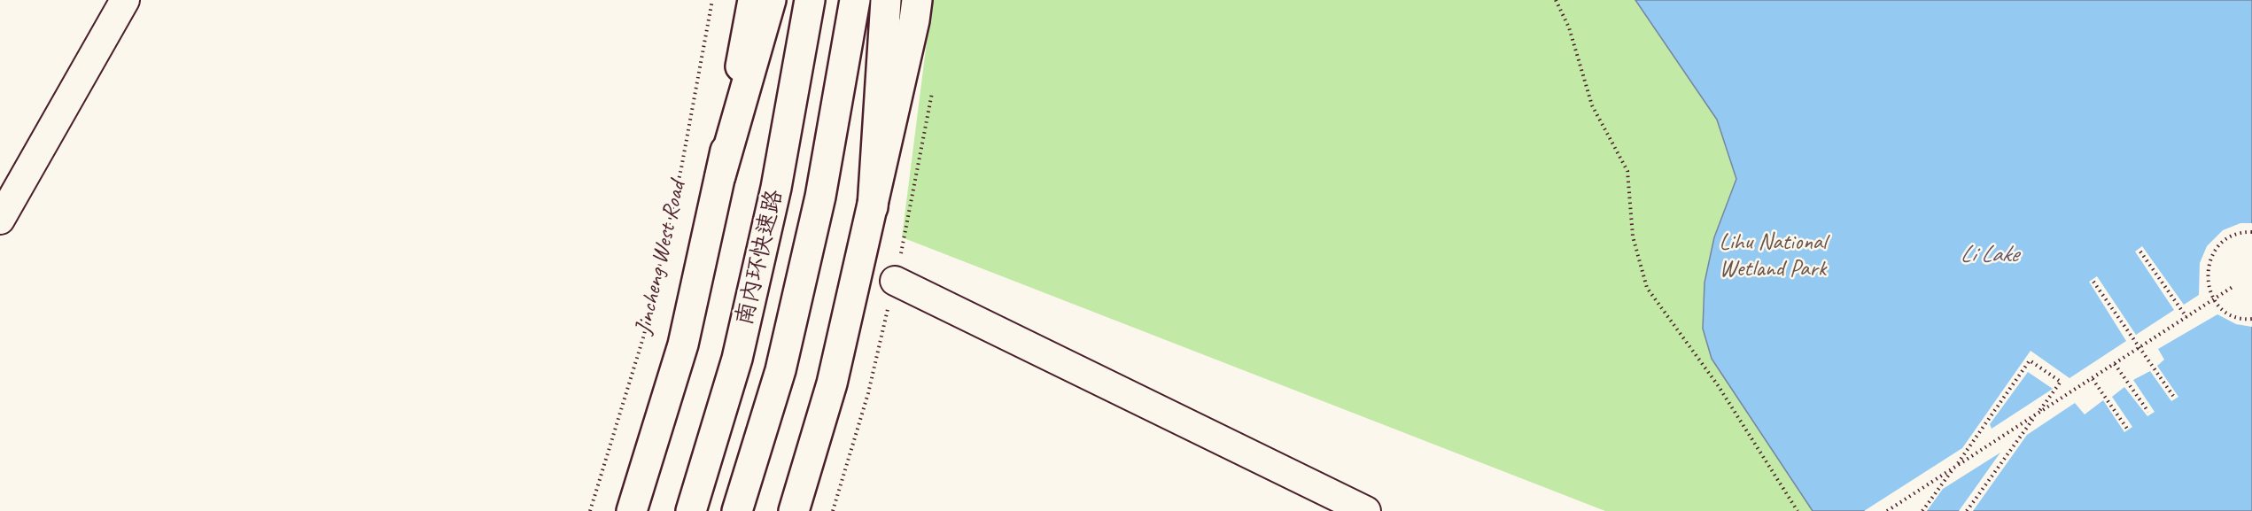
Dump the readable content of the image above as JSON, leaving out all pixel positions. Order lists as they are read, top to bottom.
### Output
{
  "streets": {
    "main road": ["Jincheng West Road", "南内环快速路"]
  },
  "water": ["Li Lake"],
  "parks": ["Lihu National Wetland Park"]
}
